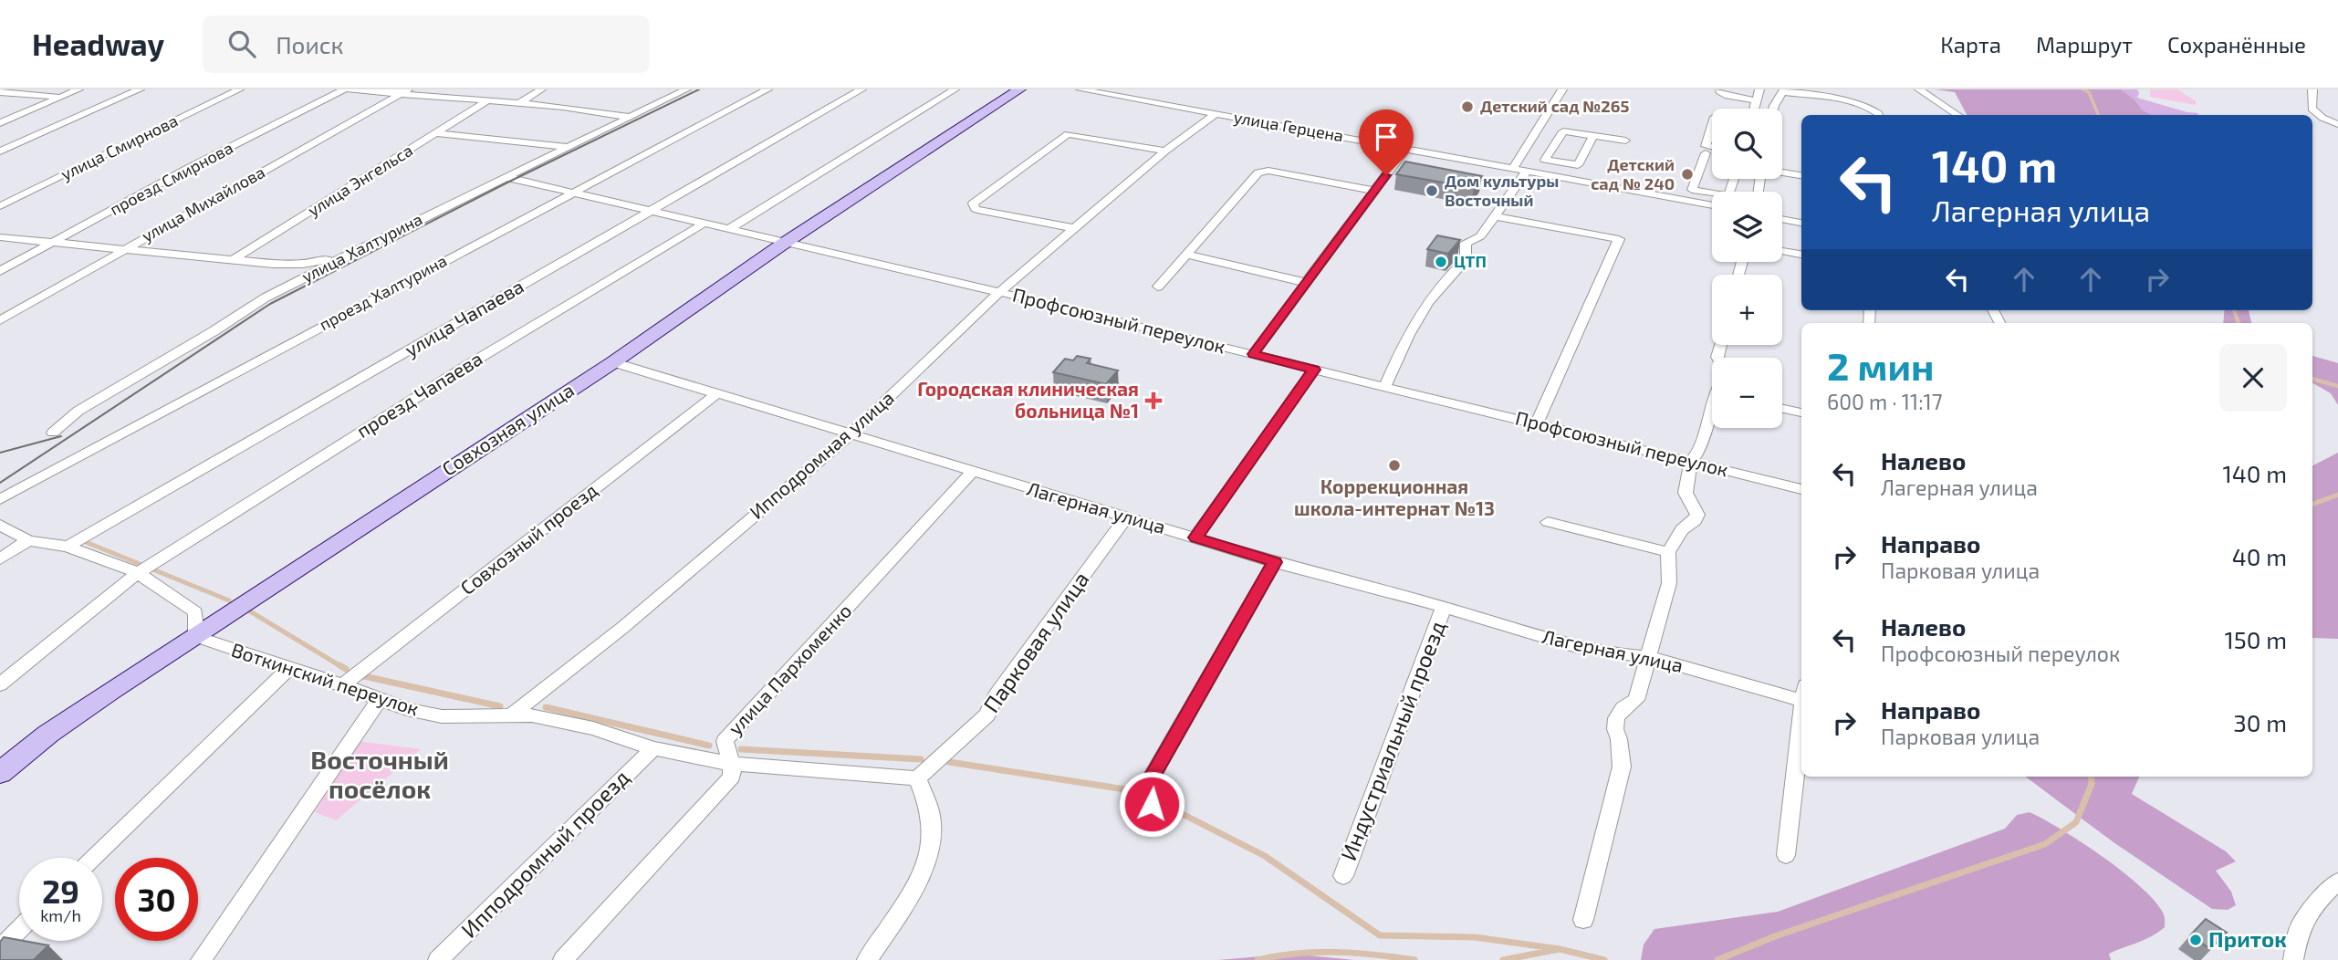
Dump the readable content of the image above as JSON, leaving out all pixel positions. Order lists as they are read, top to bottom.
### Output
{
  "streets": {
    "street": [
      "улица Герцена",
      "улица Смирнова",
      "проезд Смирнова",
      "улица Энгельса",
      "улица Михайлова",
      "улица Халтурина",
      "проезд Халтурина",
      "улица Чапаева",
      "Профсоюзный переулок",
      "проезд Чапаева",
      "Совхозная улица",
      "Ипподромная улица",
      "Лагерная улица",
      "Совхозный проезд",
      "Парковая улица",
      "улица Пархоменко",
      "Воткинский переулок",
      "Индустриальный проезд",
      "Ипподромный проезд"
    ]
  },
  "crossings": [
    ["улица Герцена", "Ипподромная улица"],
    ["улица Халтурина", "Профсоюзный переулок"],
    ["проезд Халтурина", "Профсоюзный переулок"],
    ["улица Чапаева", "Профсоюзный переулок"],
    ["Профсоюзный переулок", "проезд Чапаева"],
    ["Профсоюзный переулок", "Совхозная улица"],
    ["Профсоюзный переулок", "Ипподромная улица"],
    ["Совхозная улица", "Лагерная улица"],
    ["Совхозная улица", "Воткинский переулок"],
    ["Ипподромная улица", "Лагерная улица"],
    ["Ипподромная улица", "Воткинский переулок"],
    ["Лагерная улица", "Совхозный проезд"],
    ["Лагерная улица", "Парковая улица"],
    ["Лагерная улица", "улица Пархоменко"],
    ["Лагерная улица", "Индустриальный проезд"],
    ["Совхозный проезд", "Воткинский переулок"],
    ["Парковая улица", "Воткинский переулок"],
    ["улица Пархоменко", "Воткинский переулок"],
    ["Воткинский переулок", "Ипподромный проезд"]
  ],
  "districts": ["Восточный посёлок"],
  "places": {
    "other": [
      "Детский сад №265",
      "Детский сад № 240",
      "Дом культуры Восточный",
      "ЦТП",
      "Коррекционная школа-интернат №13",
      "Приток"
    ],
    "health": ["Городская клиническая больница №1"]
  },
  "page": {
    "header": "Headway",
    "search": "Поиск",
    "nav": ["Карта", "Маршрут", "Сохранённые"],
    "map_buttons": ["+", "−"],
    "turn": ["140 m", "Лагерная улица"],
    "heading": ["2 мин", "600 m · 11:17"],
    "list": [
      {
        "name": "Налево",
        "note": "Лагерная улица",
        "value": "140 m"
      },
      {
        "name": "Направо",
        "note": "Парковая улица",
        "value": "40 m"
      },
      {
        "name": "Налево",
        "note": "Профсоюзный переулок",
        "value": "150 m"
      },
      {
        "name": "Направо",
        "note": "Парковая улица",
        "value": "30 m"
      }
    ],
    "speed": "29 km/h",
    "limit": "30"
  }
}
